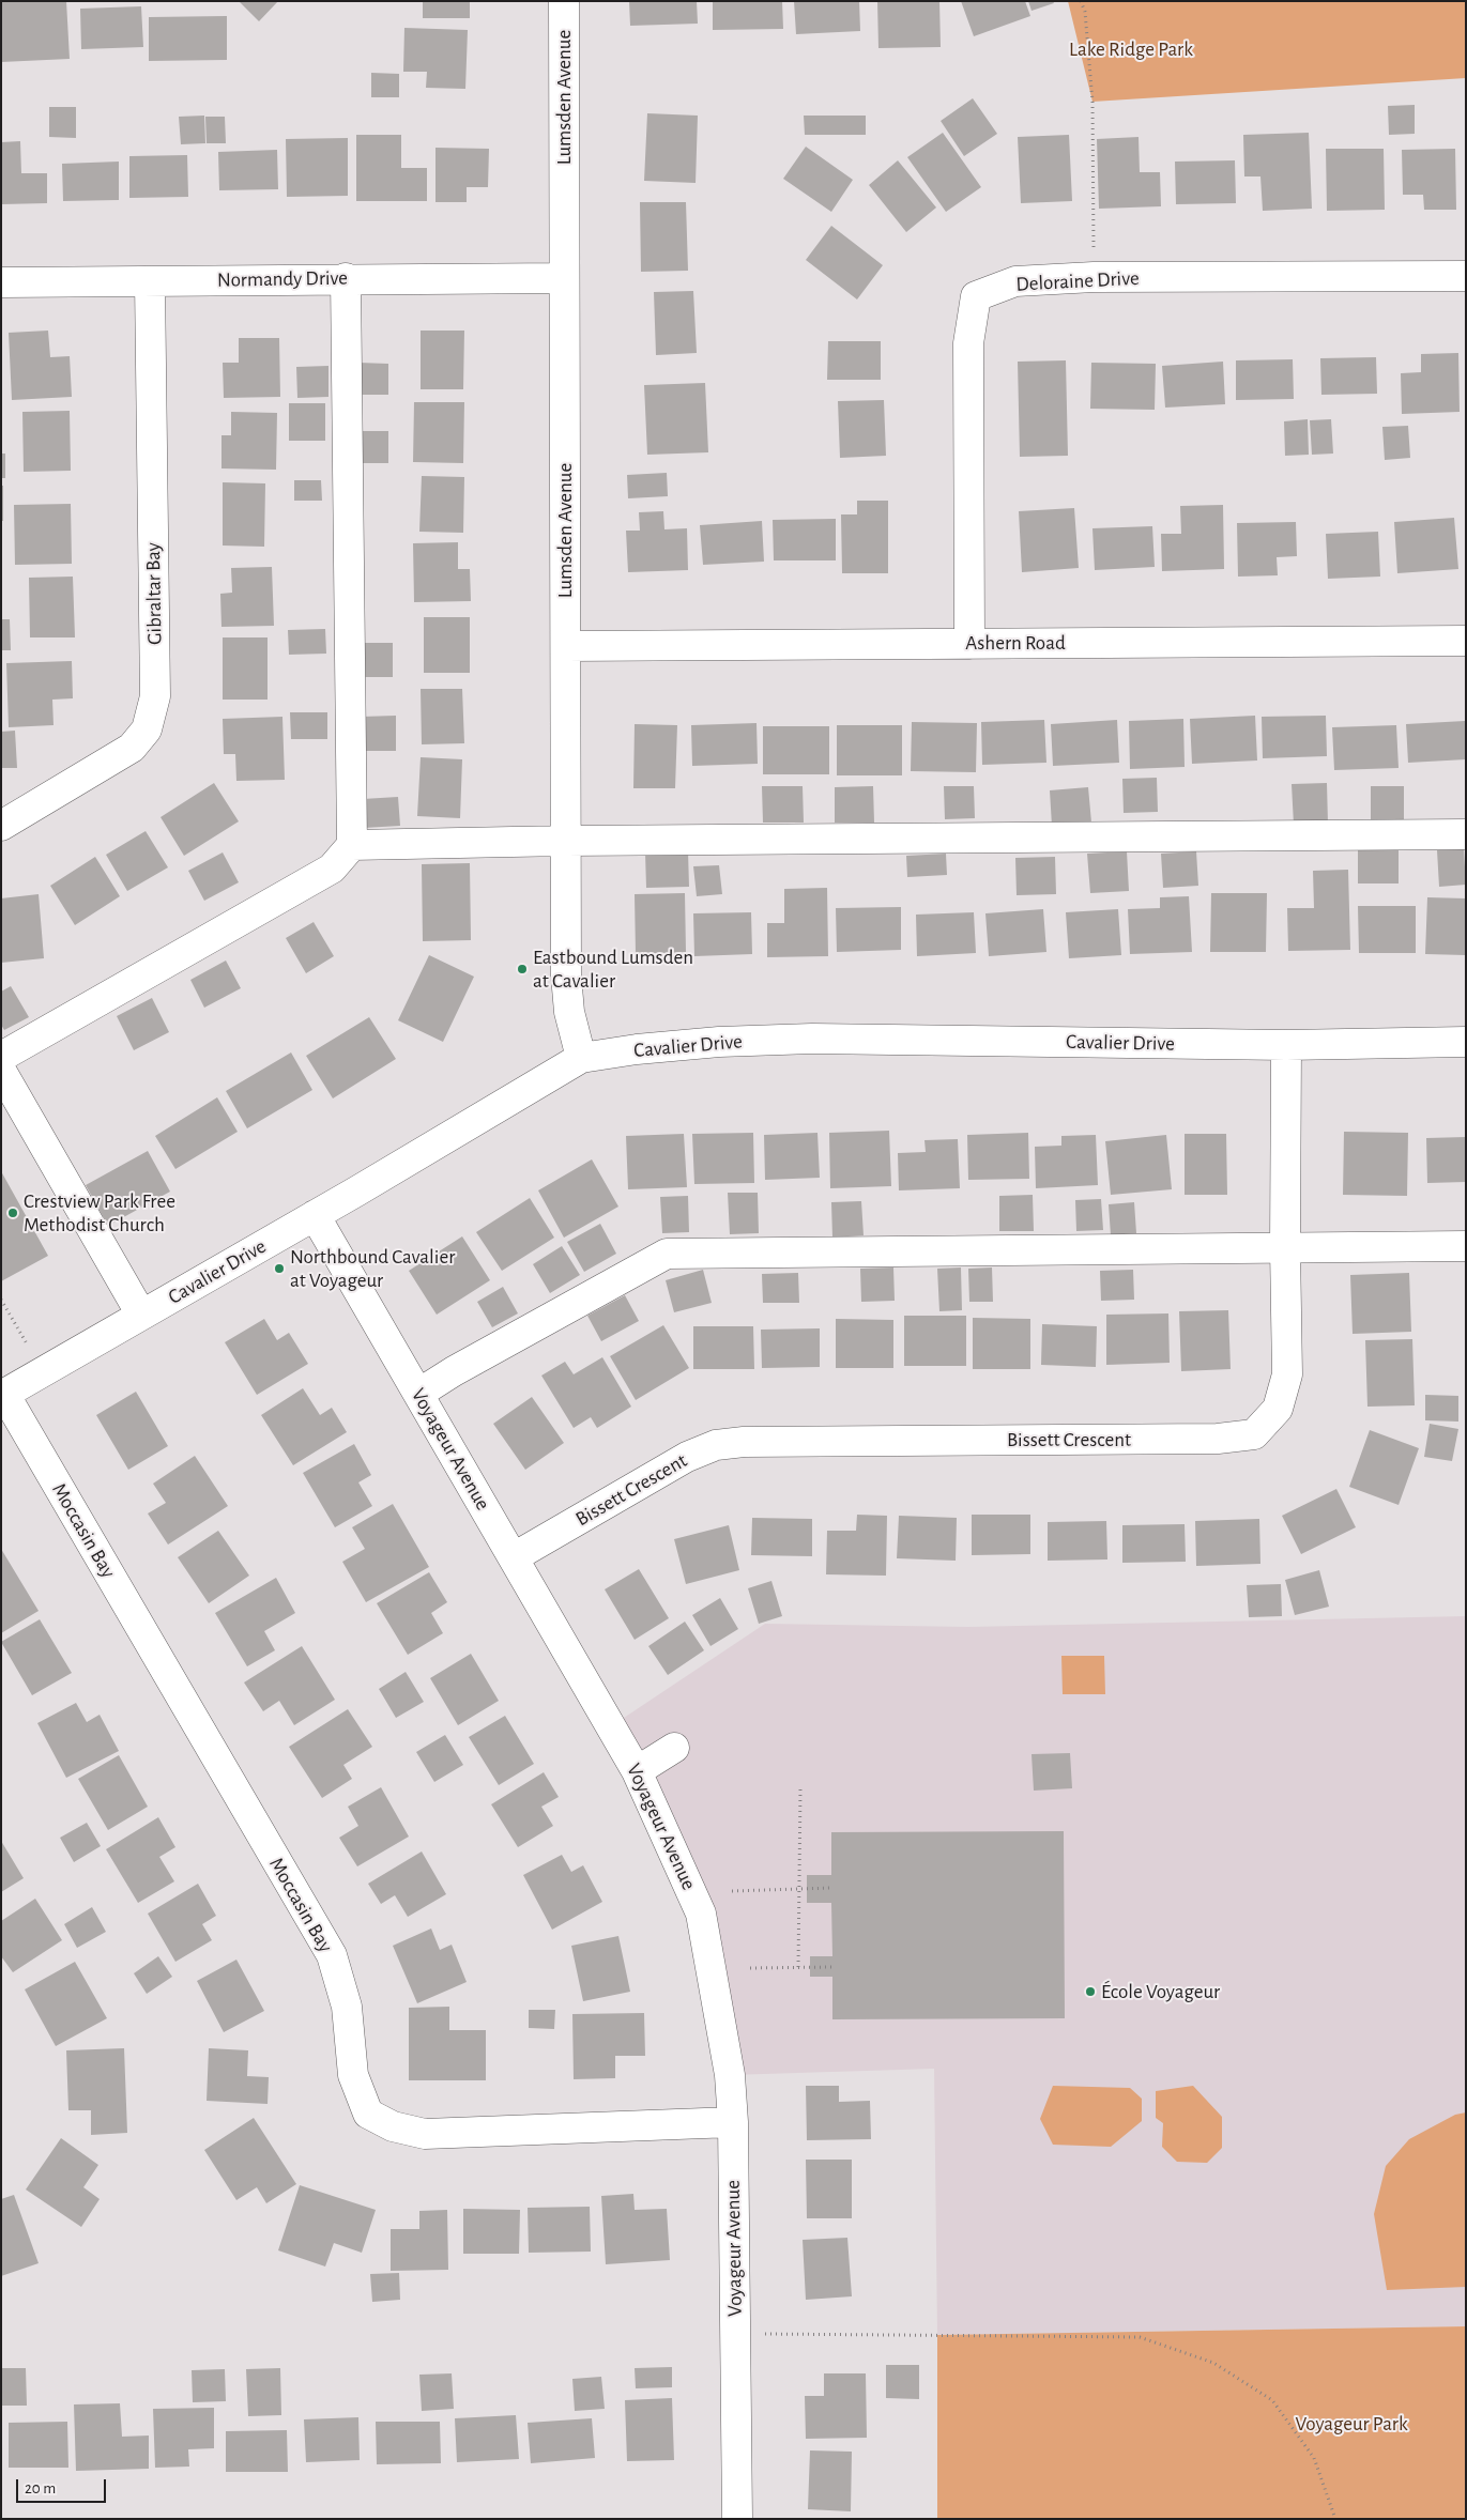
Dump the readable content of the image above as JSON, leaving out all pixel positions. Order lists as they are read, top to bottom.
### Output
{
  "streets": {
    "street": [
      "Lumsden Avenue",
      "Normandy Drive",
      "Deloraine Drive",
      "Gibraltar Bay",
      "Ashern Road",
      "Cavalier Drive",
      "Bissett Crescent",
      "Voyageur Avenue",
      "Moccasin Bay"
    ]
  },
  "crossings": [
    ["Lumsden Avenue", "Normandy Drive"],
    ["Lumsden Avenue", "Ashern Road"],
    ["Lumsden Avenue", "Cavalier Drive"],
    ["Normandy Drive", "Gibraltar Bay"],
    ["Deloraine Drive", "Ashern Road"],
    ["Cavalier Drive", "Bissett Crescent"],
    ["Cavalier Drive", "Voyageur Avenue"],
    ["Cavalier Drive", "Moccasin Bay"],
    ["Bissett Crescent", "Voyageur Avenue"],
    ["Voyageur Avenue", "Moccasin Bay"]
  ],
  "parks": ["Lake Ridge Park", "Voyageur Park"],
  "places": [
    "Eastbound Lumsden at Cavalier",
    "Crestview Park Free Methodist Church",
    "Northbound Cavalier at Voyageur",
    "École Voyageur"
  ],
  "scale_bar": "20 m"
}
